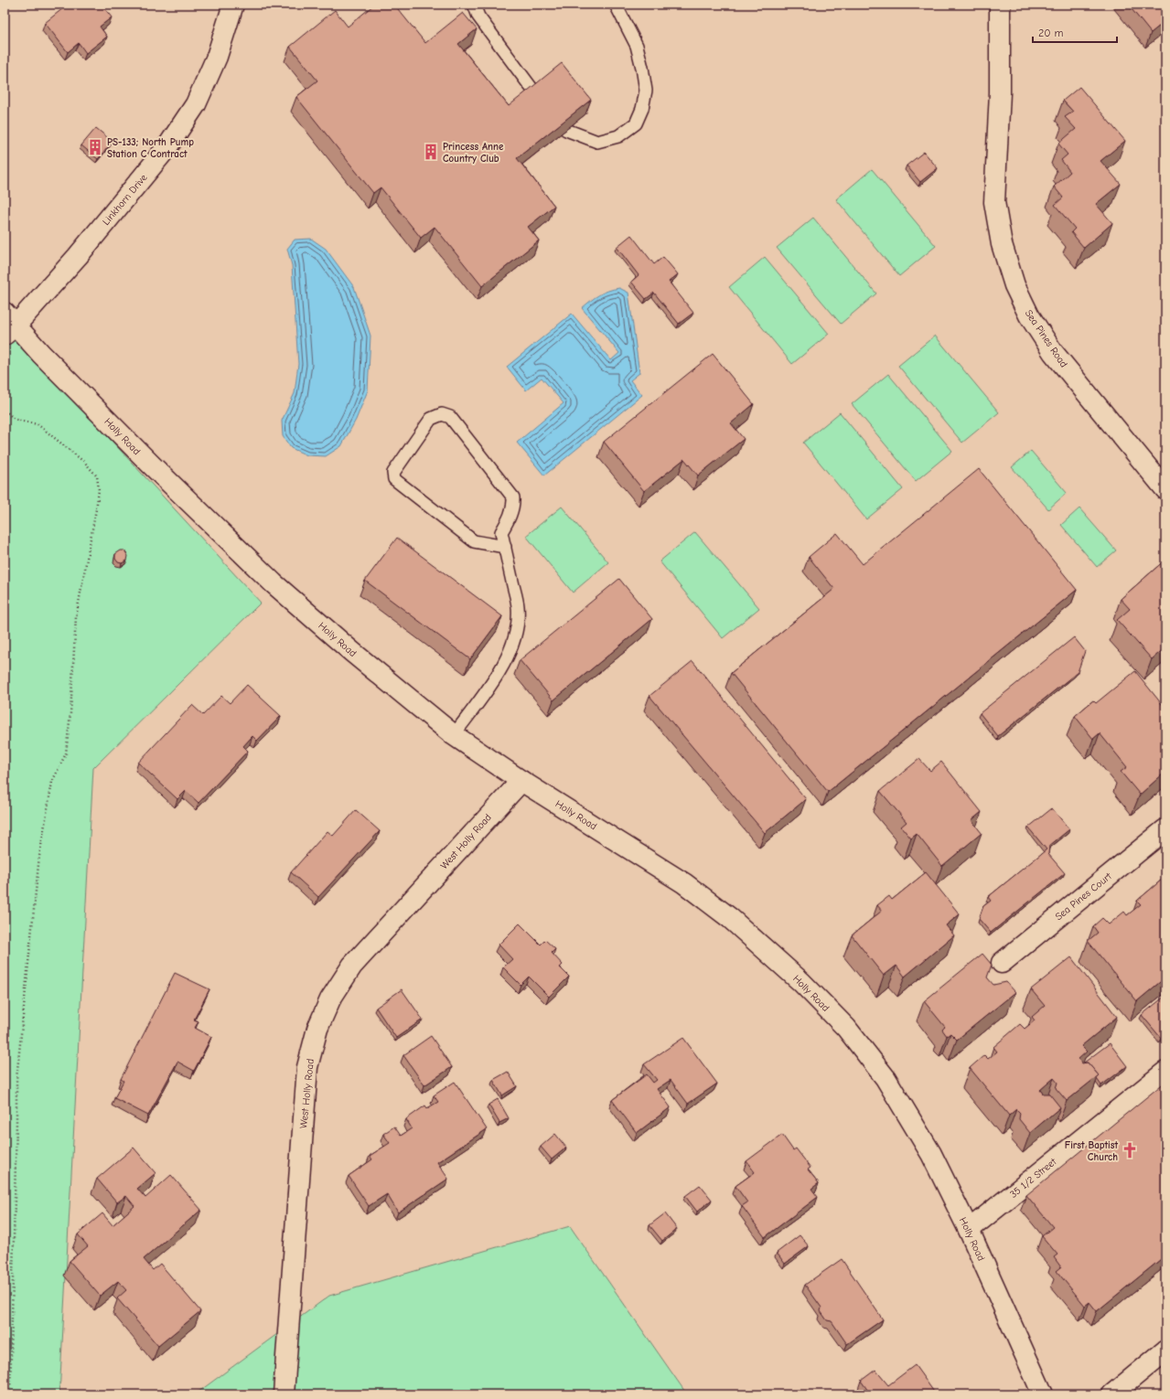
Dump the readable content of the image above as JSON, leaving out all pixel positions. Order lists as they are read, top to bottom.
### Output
{
  "streets": {
    "street": [
      "Linkhorn Drive",
      "Sea Pines Road",
      "Holly Road",
      "West Holly Road",
      "Sea Pines Court",
      "35 1/2 Street"
    ]
  },
  "crossings": [
    ["Linkhorn Drive", "Holly Road"],
    ["Holly Road", "West Holly Road"],
    ["Holly Road", "35 1/2 Street"]
  ],
  "places": {
    "building": ["PS-133; North Pump Station C Contract", "Princess Anne Country Club"],
    "church": ["First Baptist Church"]
  },
  "scale_bar": "20 m"
}
